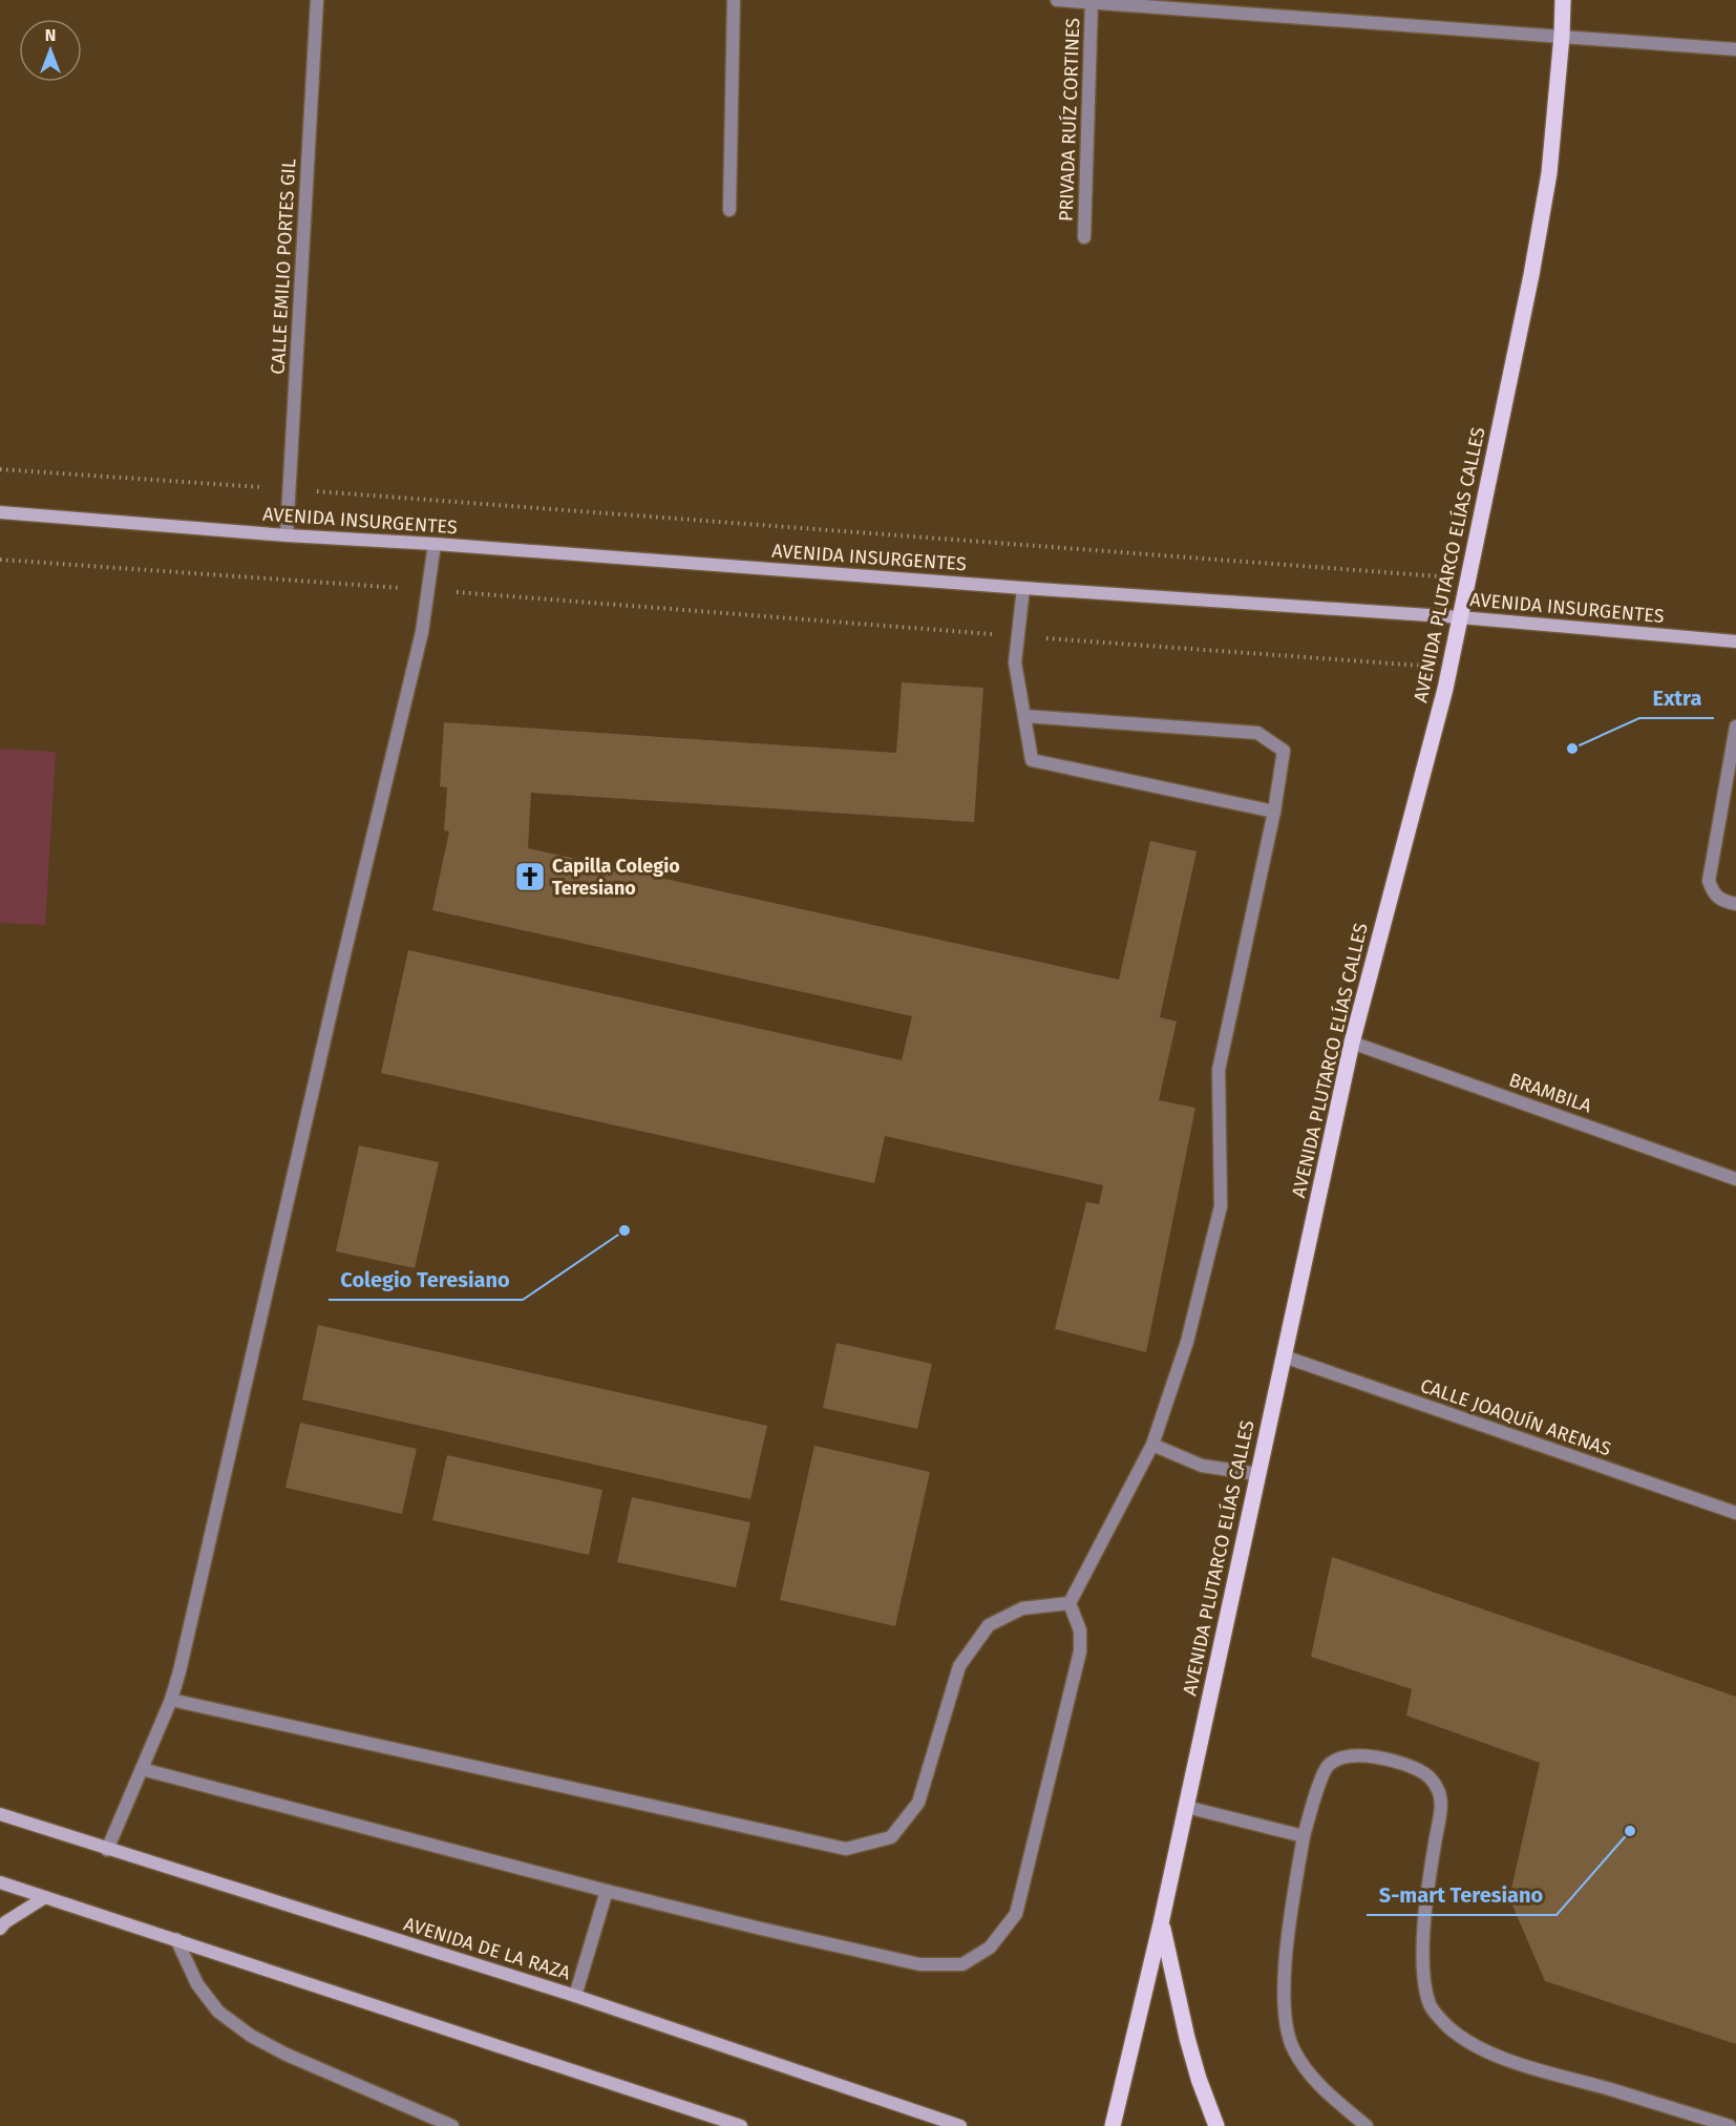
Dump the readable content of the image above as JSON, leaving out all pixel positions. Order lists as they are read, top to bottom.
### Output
{
  "streets": {
    "main road": ["AVENIDA INSURGENTES", "AVENIDA PLUTARCO ELÍAS CALLES", "AVENIDA DE LA RAZA"],
    "street": [
      "PRIVADA RUÍZ CORTINES",
      "CALLE EMILIO PORTES GIL",
      "BRAMBILA",
      "CALLE JOAQUÍN ARENAS"
    ]
  },
  "crossings": [
    ["CALLE EMILIO PORTES GIL", "AVENIDA INSURGENTES"],
    ["AVENIDA INSURGENTES", "AVENIDA PLUTARCO ELÍAS CALLES"],
    ["AVENIDA PLUTARCO ELÍAS CALLES", "BRAMBILA"],
    ["AVENIDA PLUTARCO ELÍAS CALLES", "CALLE JOAQUÍN ARENAS"]
  ],
  "places": {
    "other": ["Extra", "Colegio Teresiano", "S-mart Teresiano"],
    "church": ["Capilla Colegio Teresiano"]
  },
  "north": "top"
}
